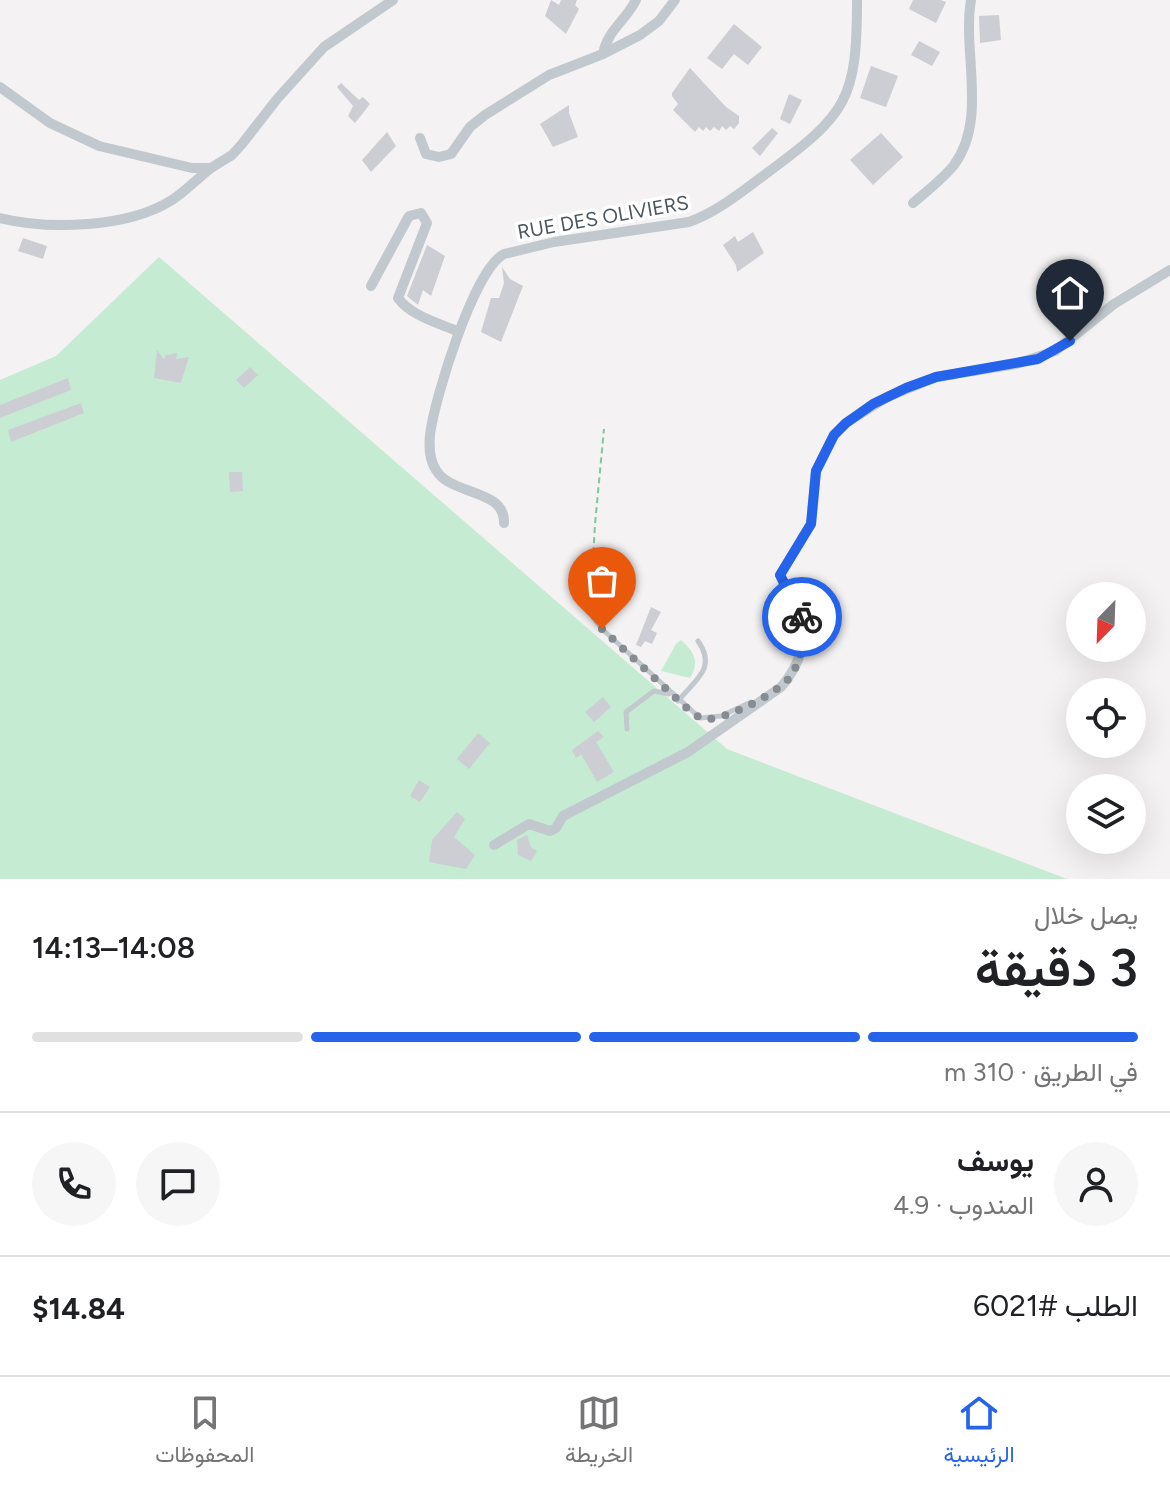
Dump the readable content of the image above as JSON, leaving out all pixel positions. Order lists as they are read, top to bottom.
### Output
{
  "streets": {
    "street": ["RUE DES OLIVIERS"]
  },
  "north": "bottom left",
  "page": {
    "heading": ["3 دقيقة", "يصل خلال", "14:08–14:13"],
    "panel": [
      "يوسف",
      "المندوب · 4.9",
      "الطلب #6021",
      "$14.84"
    ],
    "bar": "في الطريق · 310 m",
    "tabs": ["الرئيسية", "الخريطة", "المحفوظات"]
  }
}
